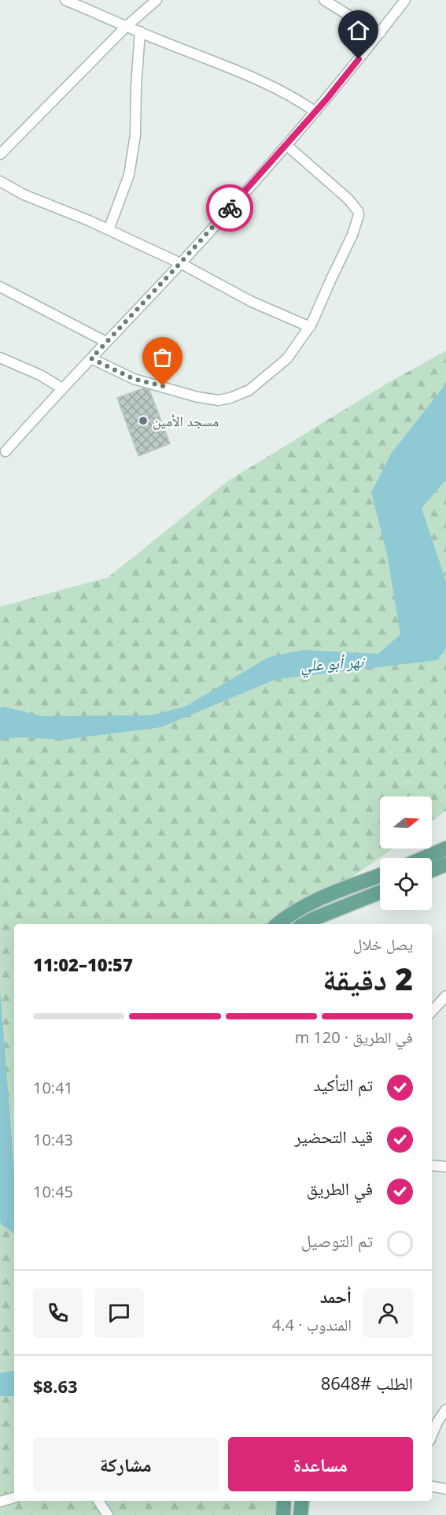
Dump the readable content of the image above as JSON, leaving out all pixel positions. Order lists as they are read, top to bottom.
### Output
{
  "water": ["نهر أبو علي"],
  "places": ["مسجد الأمين"],
  "north": "right",
  "page": {
    "heading": ["2 دقيقة", "يصل خلال", "10:57–11:02"],
    "panel": [
      "أحمد",
      "المندوب · 4.4",
      "الطلب #8648",
      "$8.63"
    ],
    "bar": "في الطريق · 120 m",
    "list": [
      ["تم التأكيد", "10:41"],
      ["قيد التحضير", "10:43"],
      ["في الطريق", "10:45"],
      "تم التوصيل"
    ],
    "buttons": ["مساعدة", "مشاركة"]
  }
}
